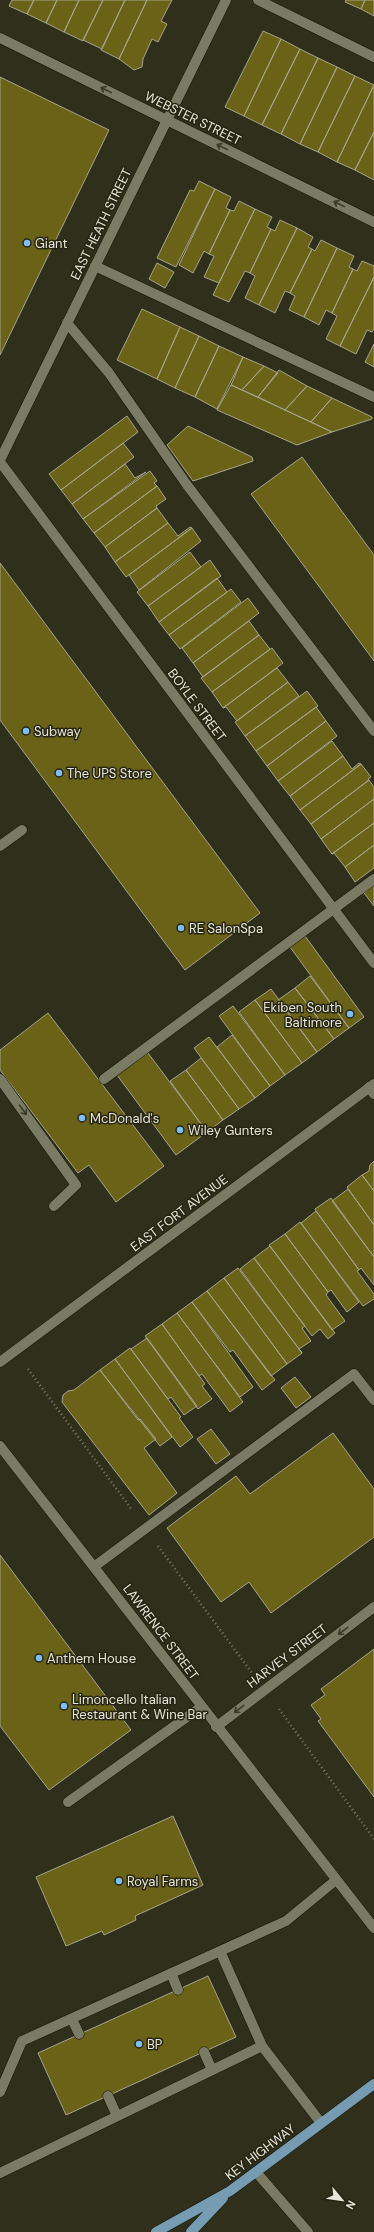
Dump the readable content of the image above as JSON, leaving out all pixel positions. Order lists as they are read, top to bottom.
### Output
{
  "streets": {
    "main road": ["KEY HIGHWAY"],
    "street": [
      "WEBSTER STREET",
      "EAST HEATH STREET",
      "BOYLE STREET",
      "EAST FORT AVENUE",
      "LAWRENCE STREET",
      "HARVEY STREET"
    ]
  },
  "crossings": [
    ["WEBSTER STREET", "EAST HEATH STREET"],
    ["EAST HEATH STREET", "BOYLE STREET"],
    ["LAWRENCE STREET", "HARVEY STREET"]
  ],
  "one_way": ["WEBSTER STREET", "HARVEY STREET"],
  "places": [
    "Giant",
    "Subway",
    "The UPS Store",
    "RE SalonSpa",
    "Ekiben South Baltimore",
    "McDonald's",
    "Wiley Gunters",
    "Anthem House",
    "Limoncello Italian Restaurant & Wine Bar",
    "Royal Farms",
    "BP"
  ],
  "north": "bottom right"
}
